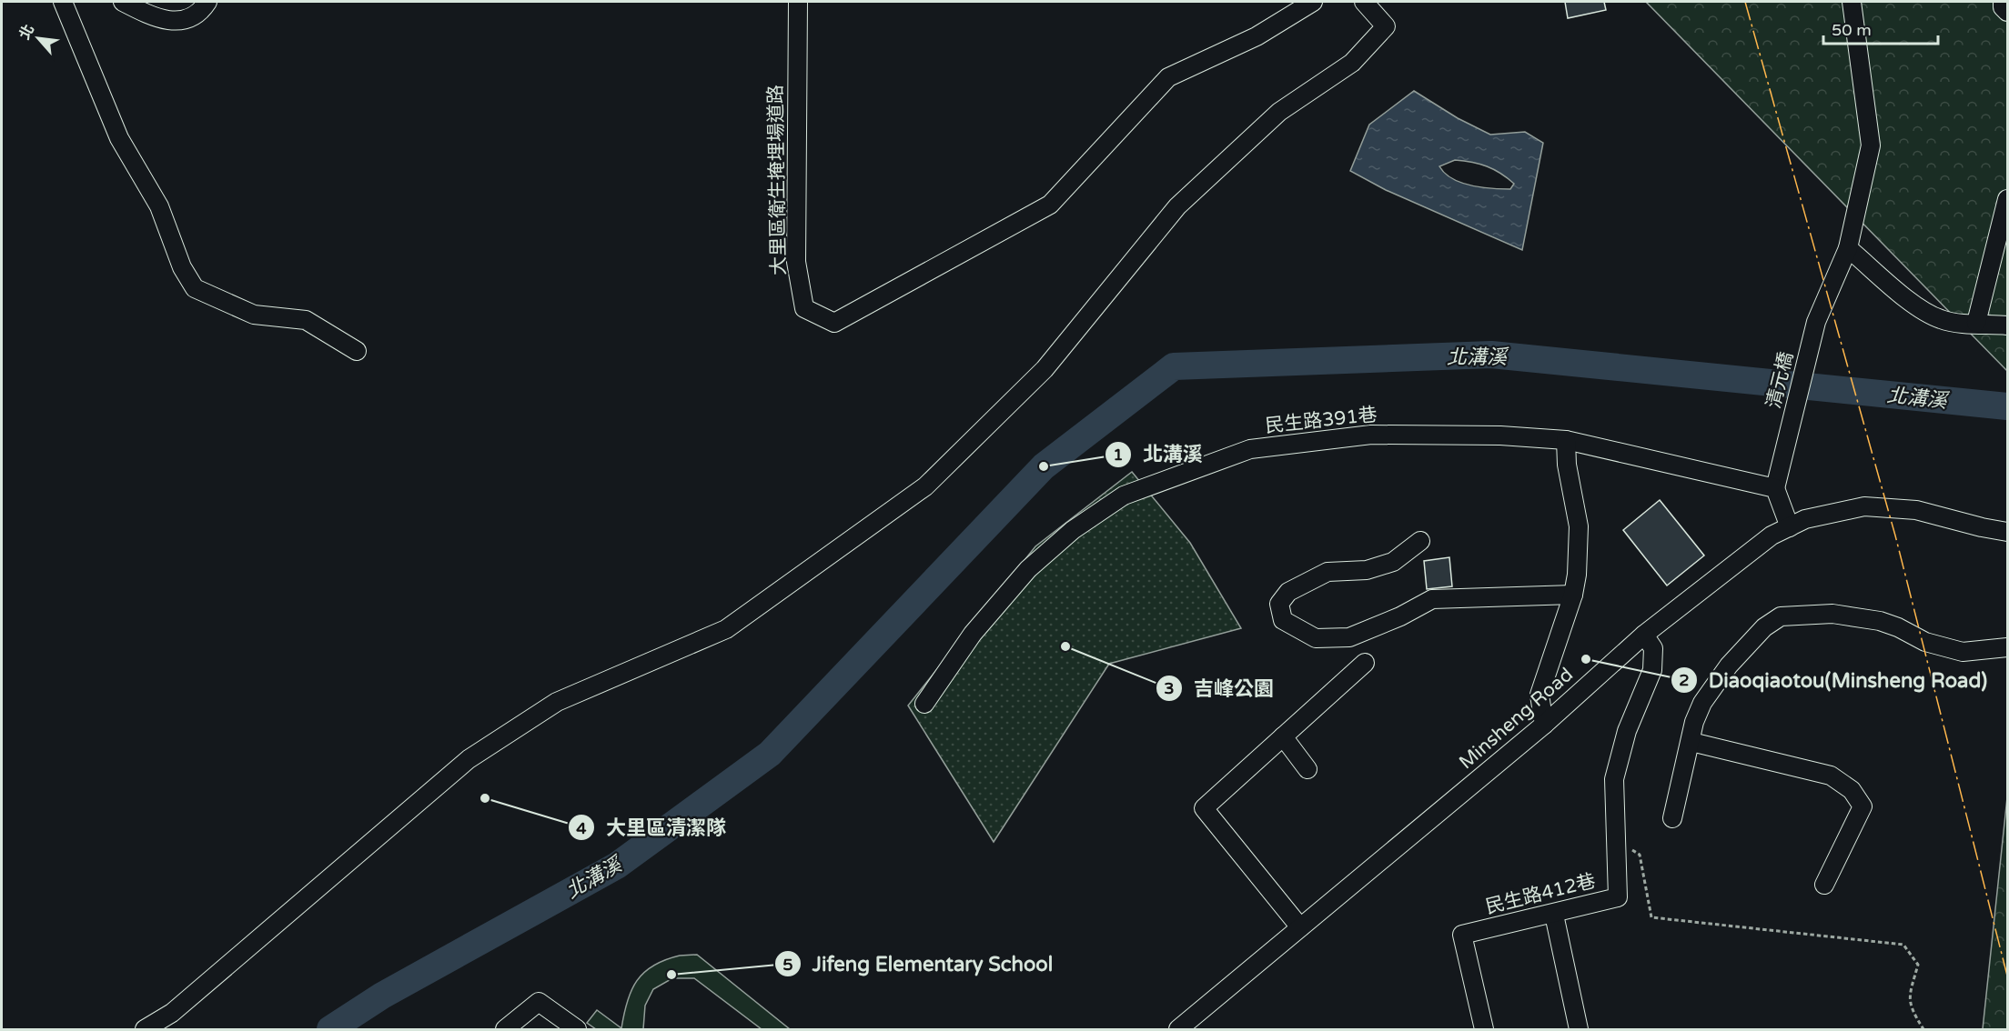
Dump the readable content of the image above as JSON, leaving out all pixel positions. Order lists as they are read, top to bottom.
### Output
{
  "streets": {
    "street": [
      "大里區衛生掩埋場道路",
      "清元橋",
      "民生路391巷",
      "Minsheng Road",
      "民生路412巷"
    ]
  },
  "crossings": [
    ["清元橋", "民生路391巷"],
    ["Minsheng Road", "民生路412巷"]
  ],
  "water": ["北溝溪"],
  "places": [
    "北溝溪",
    "吉峰公園",
    "Diaoqiaotou(Minsheng Road)",
    "大里區清潔隊",
    "Jifeng Elementary School"
  ],
  "scale_bar": "50 m",
  "north": "top left"
}
